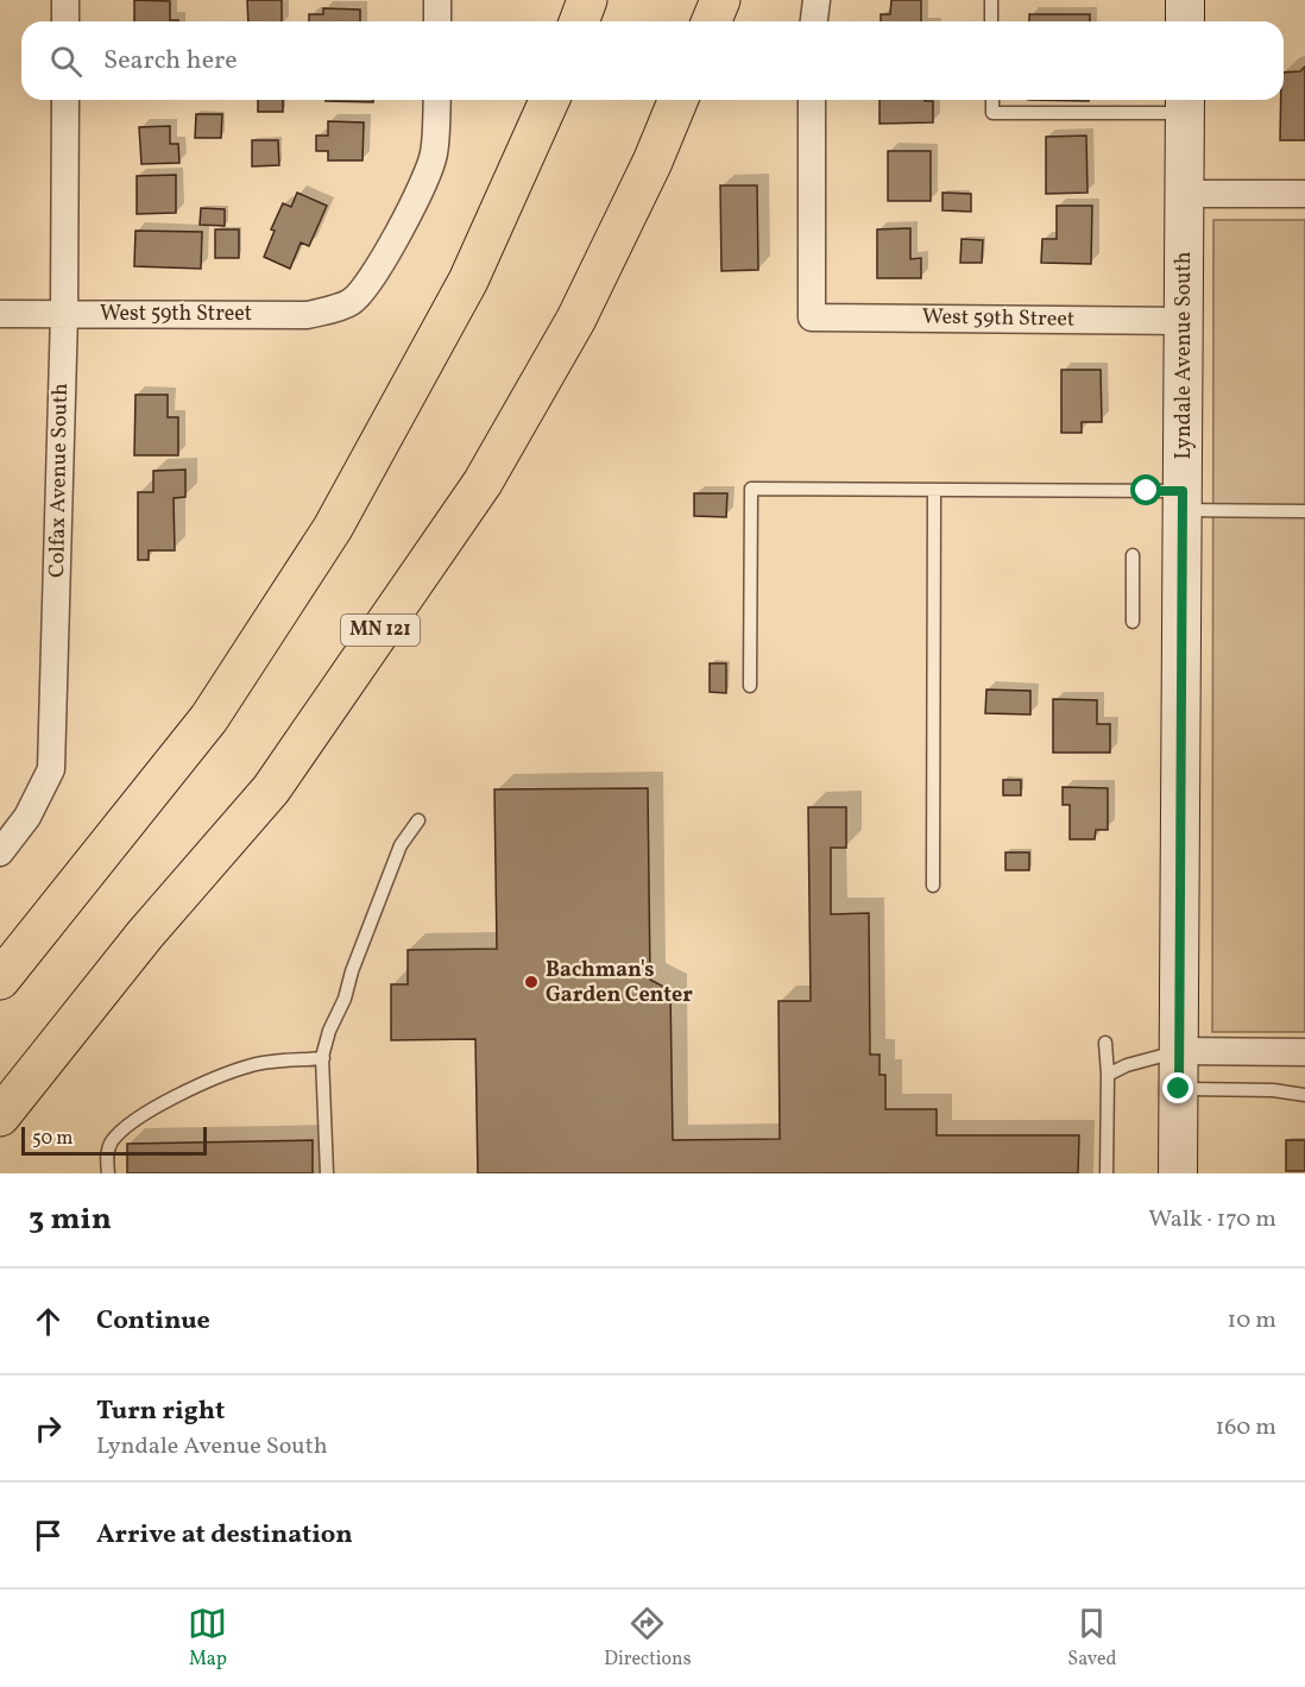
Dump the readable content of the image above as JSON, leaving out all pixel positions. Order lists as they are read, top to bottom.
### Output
{
  "streets": {
    "highway": ["MN 121"],
    "main road": ["Lyndale Avenue South"],
    "street": ["West 59th Street", "Colfax Avenue South"]
  },
  "crossings": [
    ["West 59th Street", "Lyndale Avenue South"],
    ["West 59th Street", "Colfax Avenue South"]
  ],
  "places": ["Bachman's Garden Center"],
  "scale_bar": "50 m",
  "page": {
    "search": "Search here",
    "scale": "50 m",
    "heading": ["3 min", "Walk · 170 m"],
    "list": [
      ["Continue", "10 m"],
      ["Turn right", "Lyndale Avenue South", "160 m"],
      "Arrive at destination"
    ],
    "nav": ["Map", "Directions", "Saved"]
  }
}
